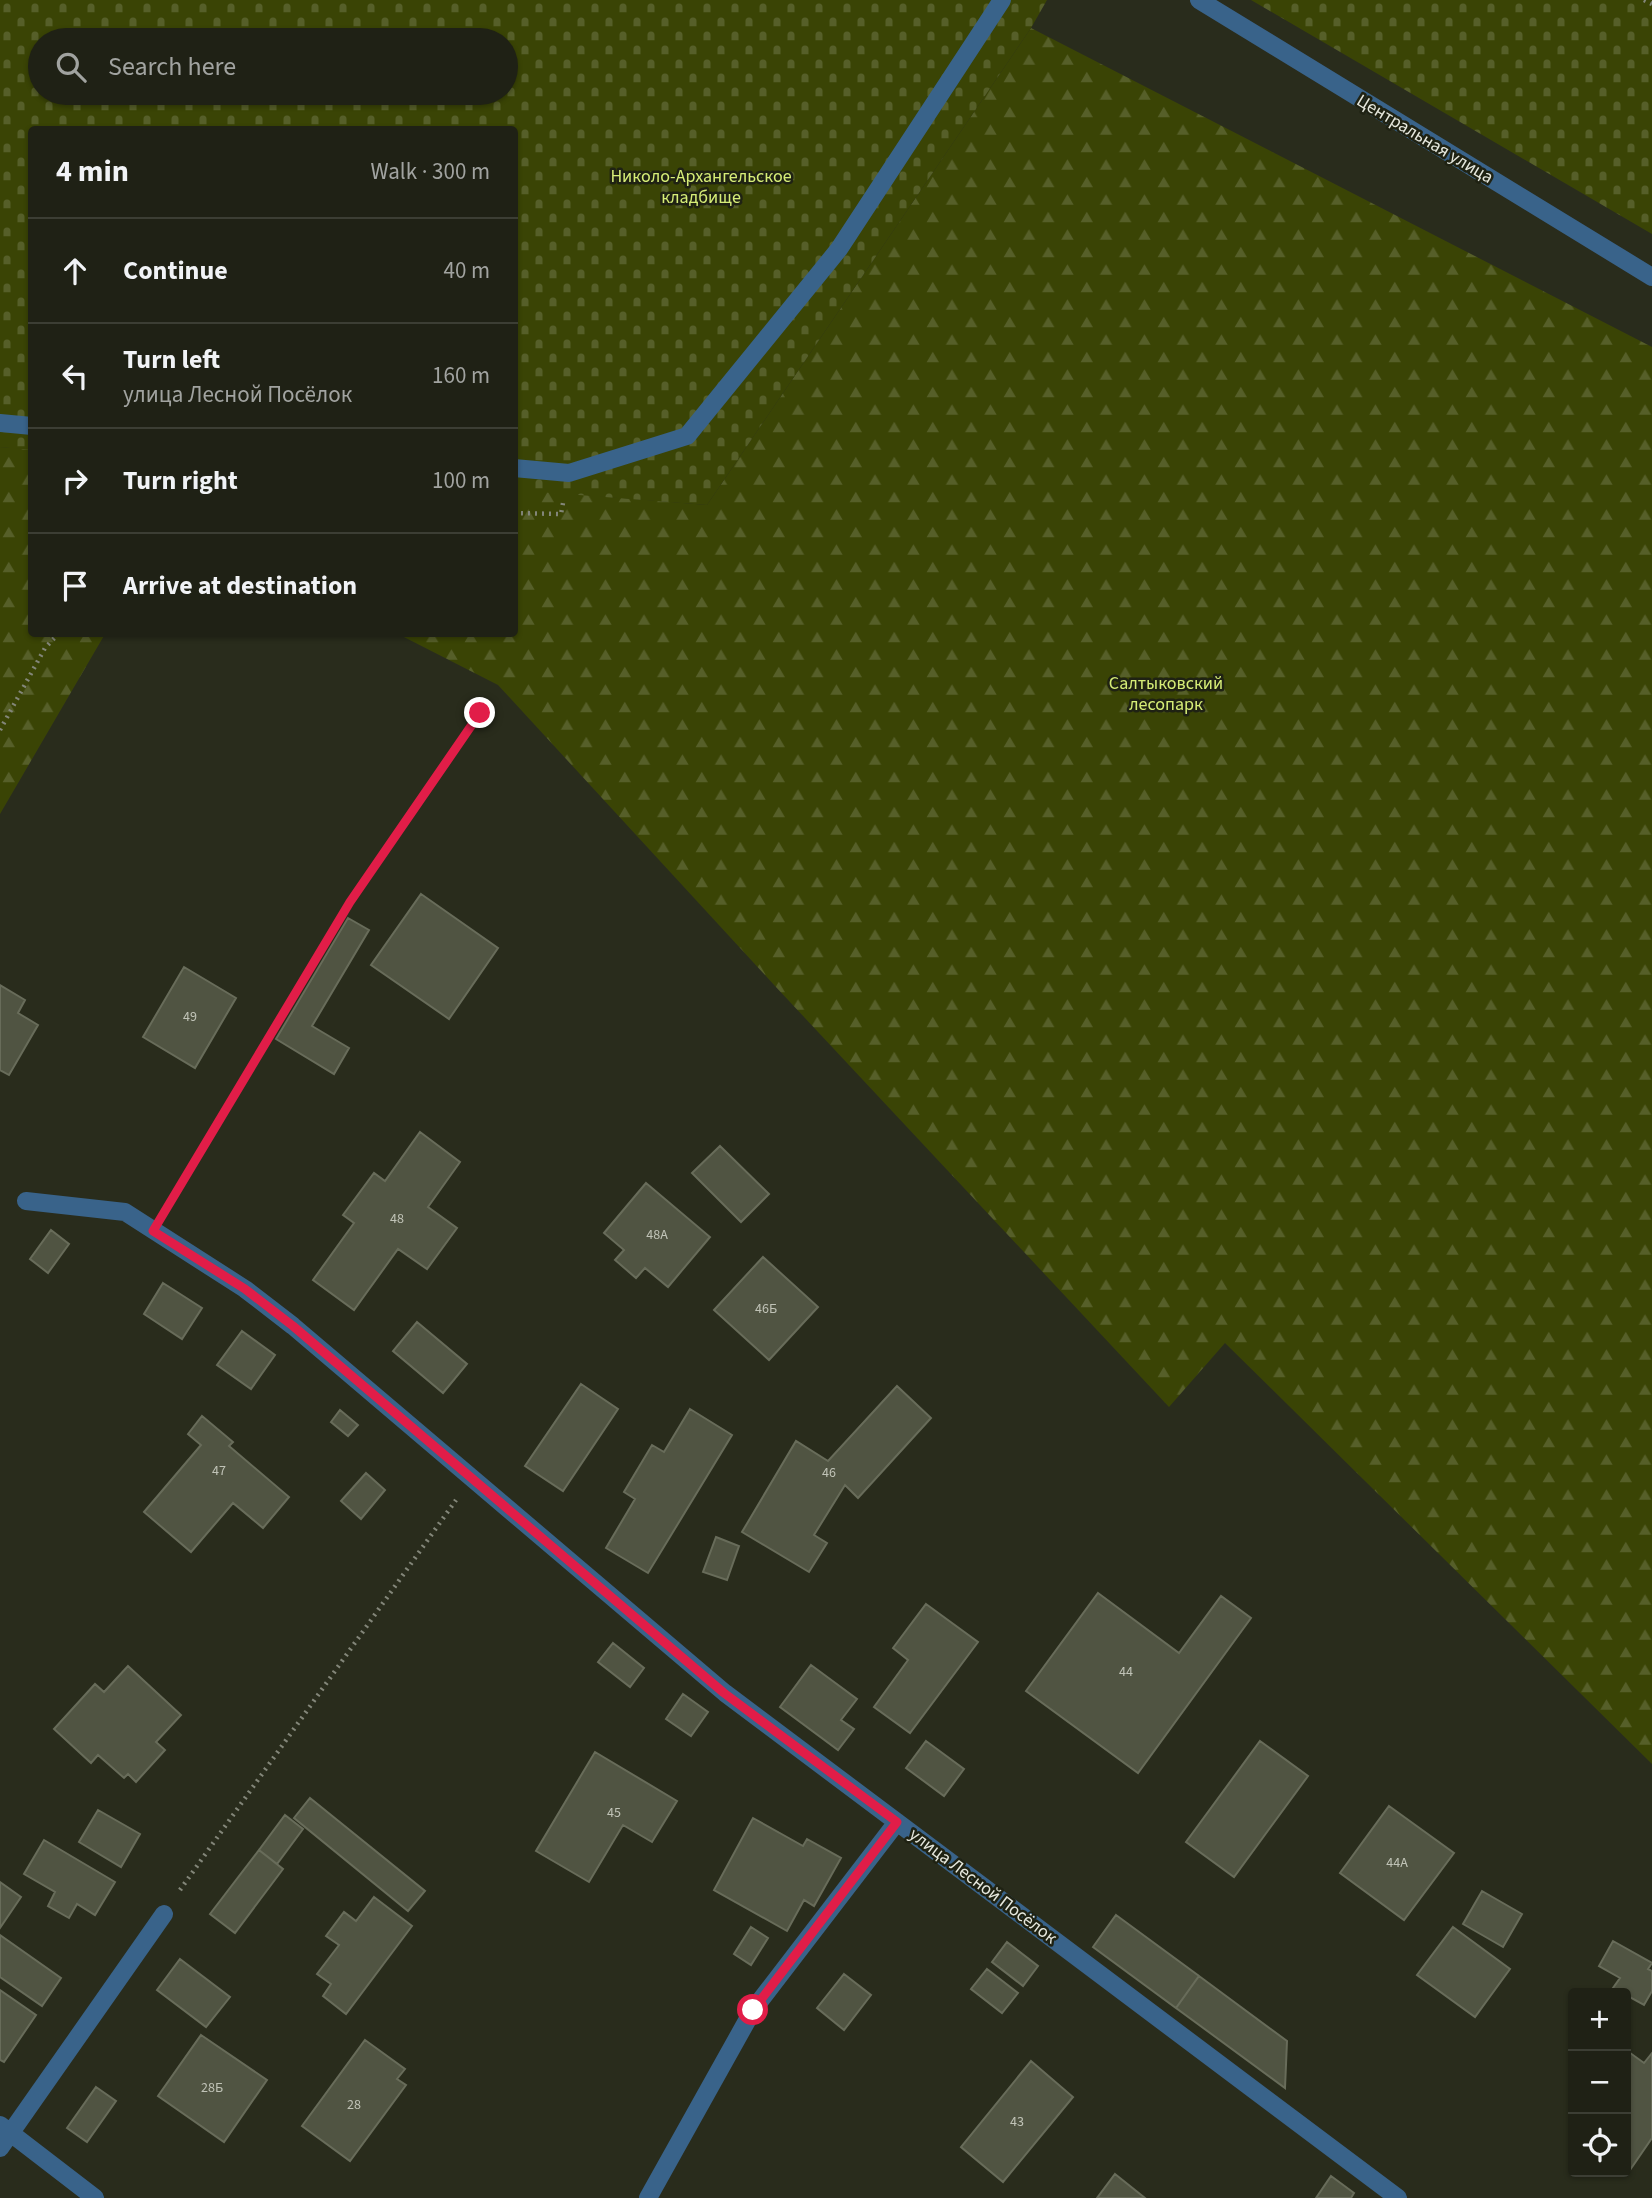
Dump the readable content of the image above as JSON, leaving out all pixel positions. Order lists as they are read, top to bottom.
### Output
{
  "streets": {
    "street": ["Центральная улица", "улица Лесной Посёлок"]
  },
  "parks": ["Николо-Архангельское кладбище", "Салтыковский лесопарк"],
  "house_numbers": [
    "49",
    "48",
    "48А",
    "46Б",
    "47",
    "46",
    "44",
    "45",
    "44А",
    "28Б",
    "28",
    "43"
  ],
  "page": {
    "search": "Search here",
    "heading": ["4 min", "Walk · 300 m"],
    "list": [
      ["Continue", "40 m"],
      ["Turn left", "улица Лесной Посёлок", "160 m"],
      ["Turn right", "100 m"],
      "Arrive at destination"
    ],
    "map_buttons": ["+", "−"]
  }
}
